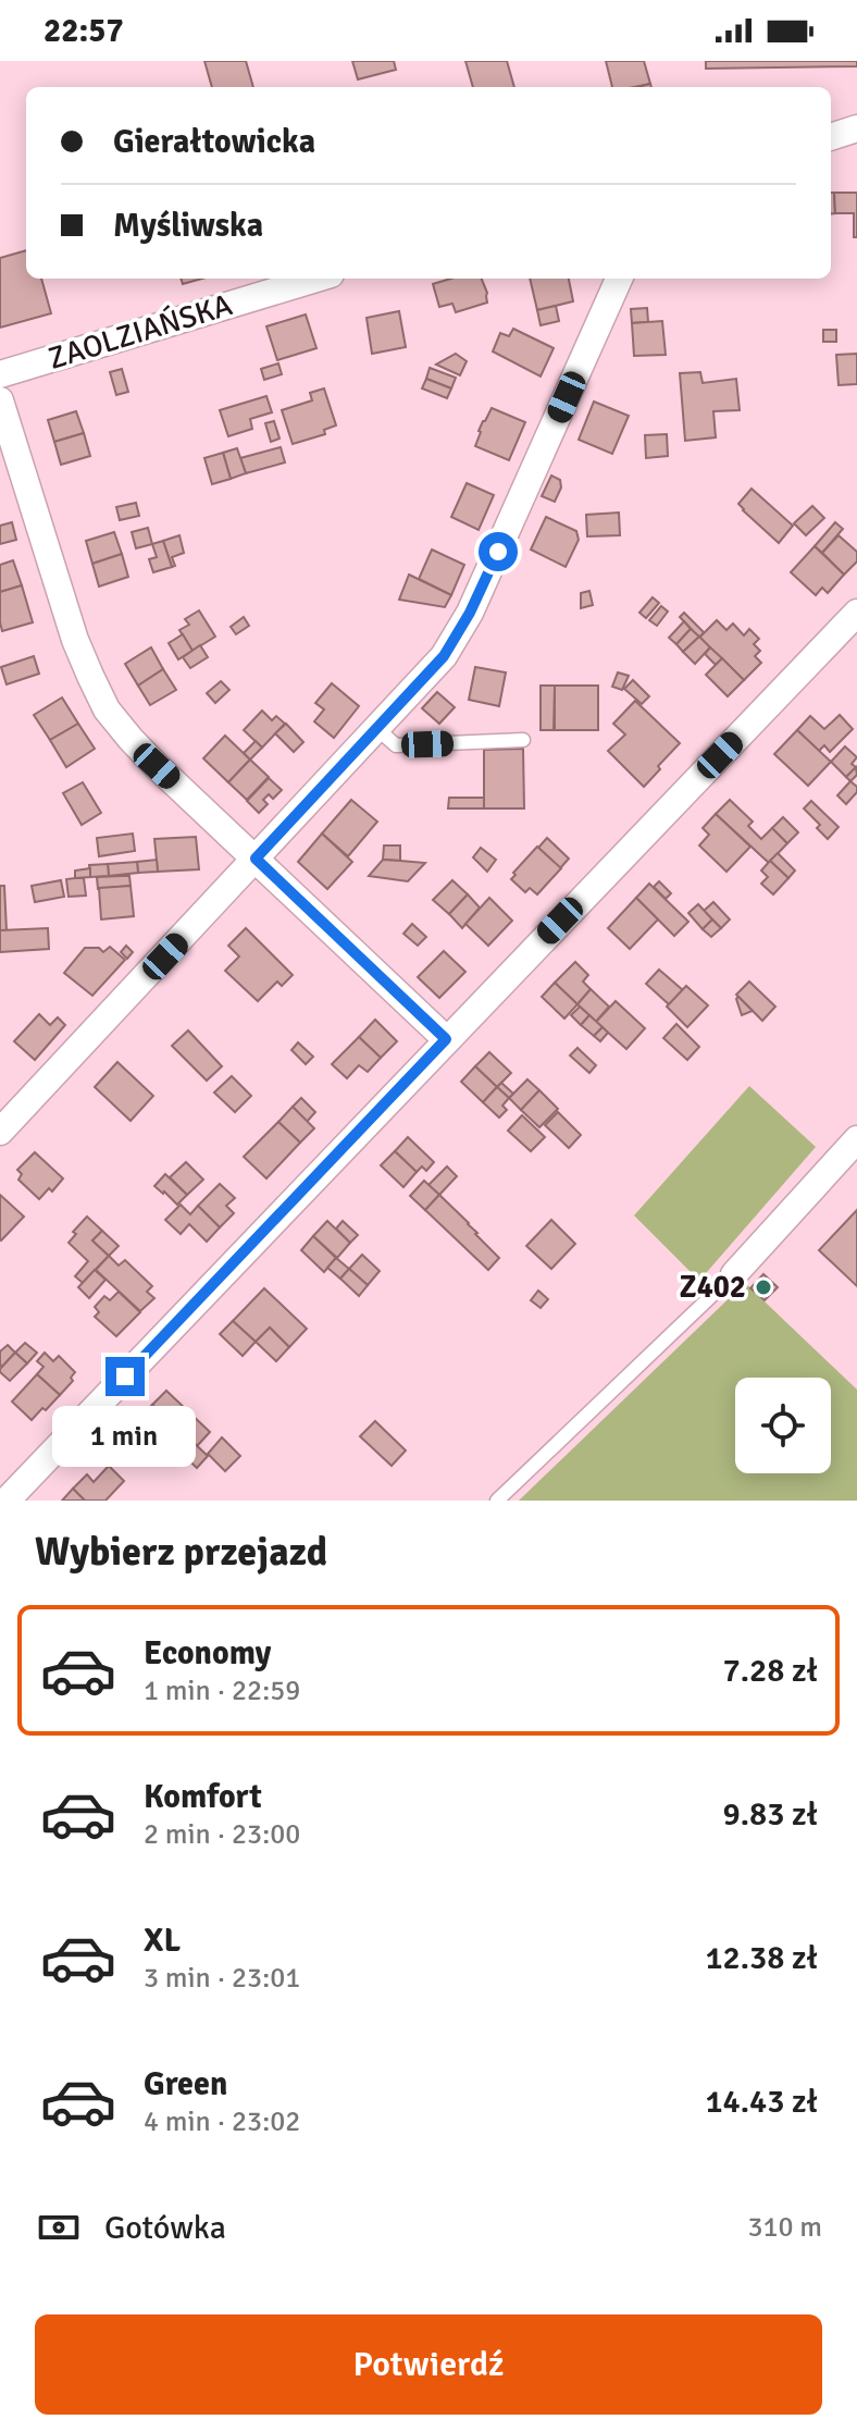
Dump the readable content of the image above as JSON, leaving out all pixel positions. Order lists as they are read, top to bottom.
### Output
{
  "streets": {
    "street": ["ZAOLZIAŃSKA"]
  },
  "places": ["Z402"],
  "page": {
    "status": "22:57",
    "banner": ["Gierałtowicka", "Myśliwska"],
    "bubble": "1 min",
    "heading": "Wybierz przejazd",
    "list": [
      {
        "name": "Economy",
        "note": "1 min · 22:59",
        "value": "7.28 zł"
      },
      {
        "name": "Komfort",
        "note": "2 min · 23:00",
        "value": "9.83 zł"
      },
      {
        "name": "XL",
        "note": "3 min · 23:01",
        "value": "12.38 zł"
      },
      {
        "name": "Green",
        "note": "4 min · 23:02",
        "value": "14.43 zł"
      }
    ],
    "pay": ["Gotówka", "310 m"],
    "buttons": "Potwierdź"
  }
}
